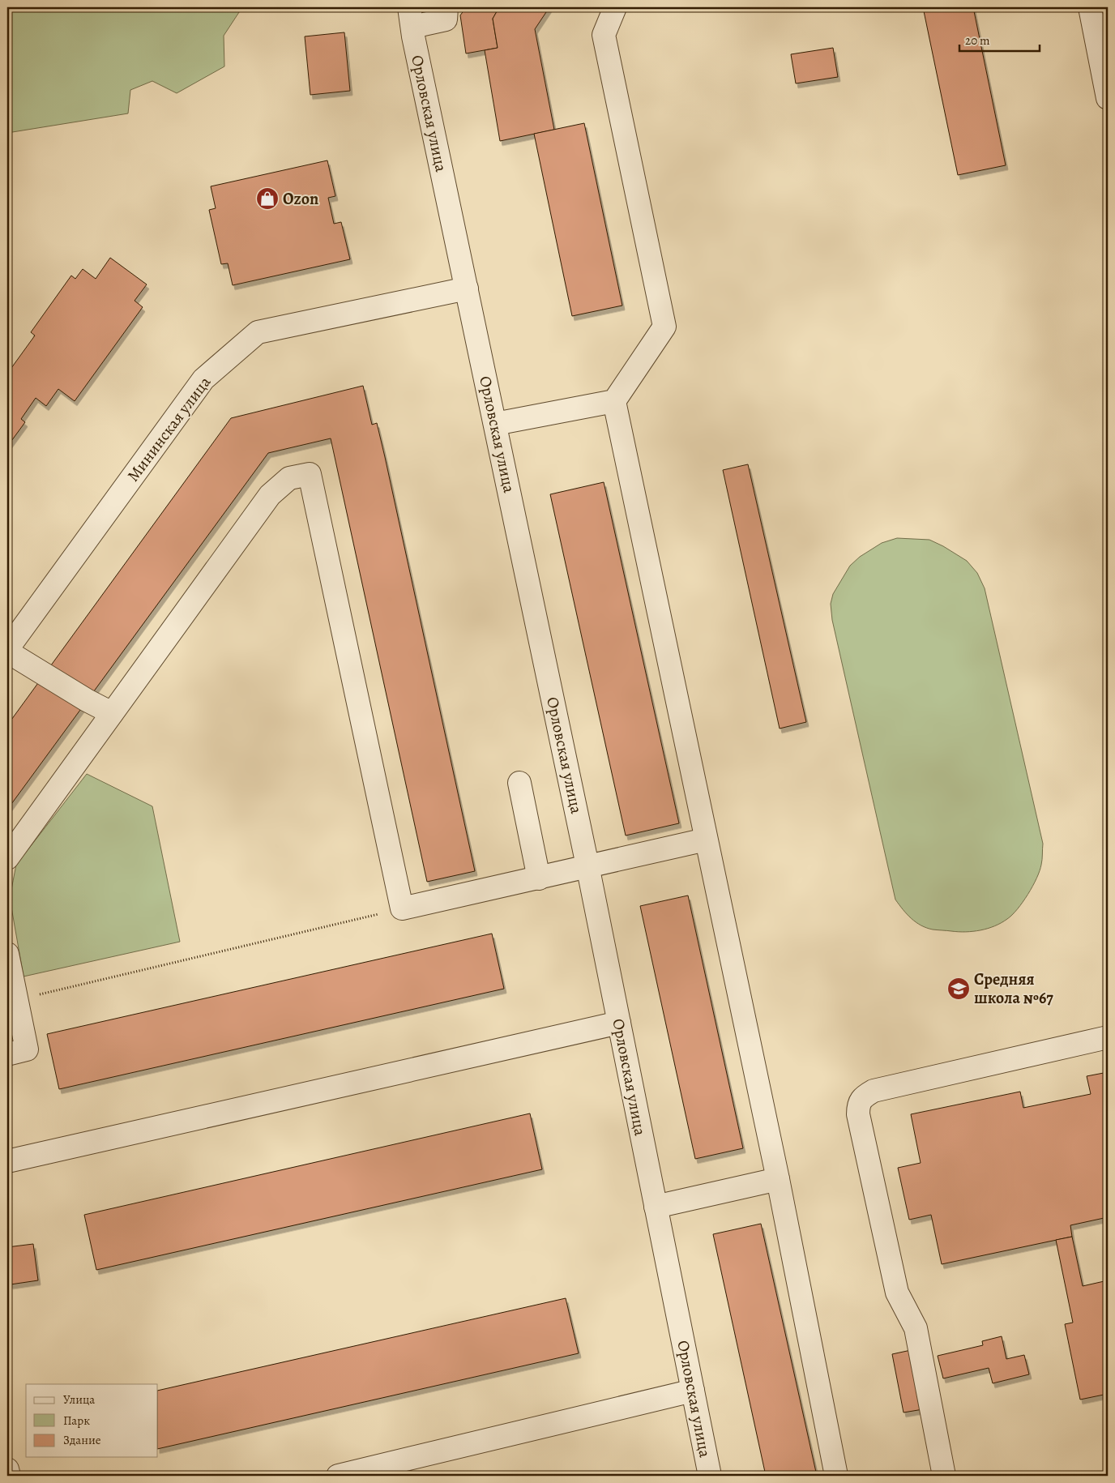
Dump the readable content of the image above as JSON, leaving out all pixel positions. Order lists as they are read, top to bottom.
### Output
{
  "streets": {
    "street": ["Орловская улица", "Мининская улица"]
  },
  "crossings": [
    ["Орловская улица", "Мининская улица"]
  ],
  "places": {
    "shop": ["Ozon"],
    "school or university": ["Средняя школа №67"]
  },
  "legend": ["Улица", "Парк", "Здание"],
  "scale_bar": "20 m"
}
